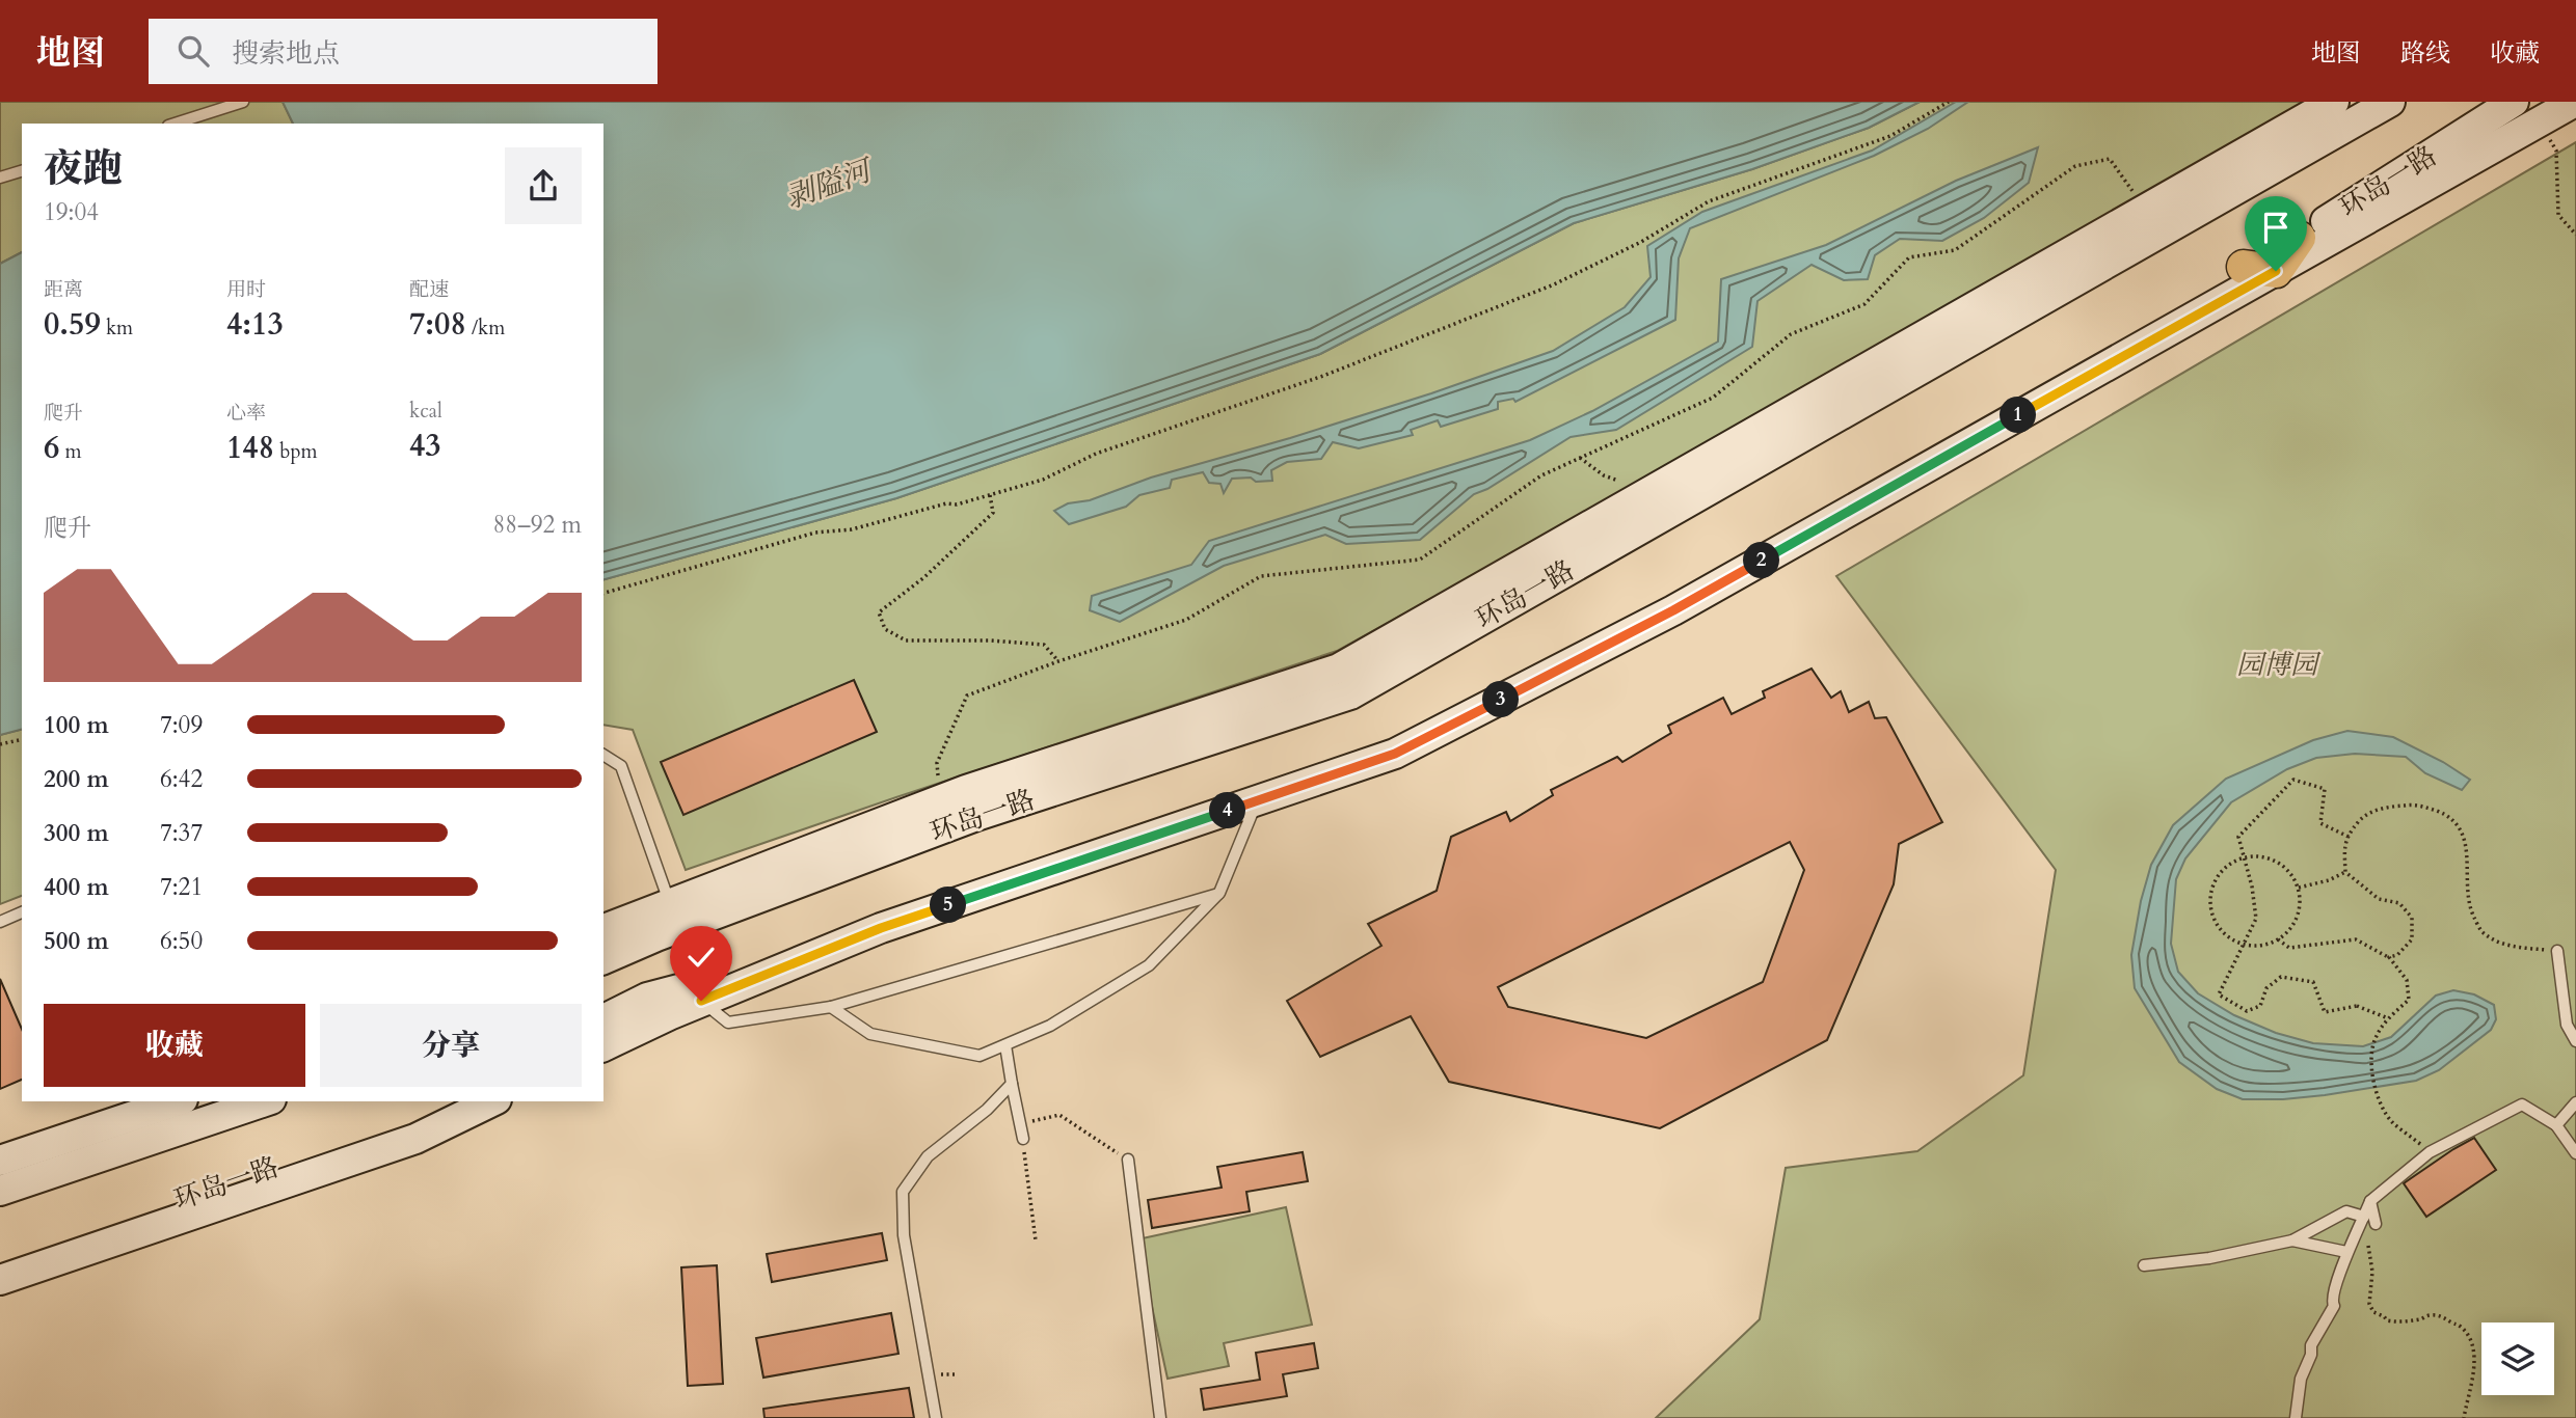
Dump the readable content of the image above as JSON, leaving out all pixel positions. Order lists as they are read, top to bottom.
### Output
{
  "streets": {
    "main road": ["环岛一路"]
  },
  "water": ["剥隘河"],
  "parks": ["园博园"],
  "page": {
    "header": "地图",
    "search": "搜索地点",
    "nav": ["地图", "路线", "收藏"],
    "heading": ["夜跑", "19:04"],
    "stats": [
      ["距离", "0.59 km"],
      ["用时", "4:13"],
      ["配速", "7:08 /km"],
      ["爬升", "6 m"],
      ["心率", "148 bpm"],
      ["kcal", "43"]
    ],
    "pins": [
      "1",
      "2",
      "3",
      "4",
      "5"
    ],
    "chart": ["爬升", "88–92 m"],
    "list": [
      {
        "name": "100 m",
        "note": "7:09"
      },
      {
        "name": "200 m",
        "note": "6:42"
      },
      {
        "name": "300 m",
        "note": "7:37"
      },
      {
        "name": "400 m",
        "note": "7:21"
      },
      {
        "name": "500 m",
        "note": "6:50"
      }
    ],
    "buttons": ["收藏", "分享"]
  }
}
